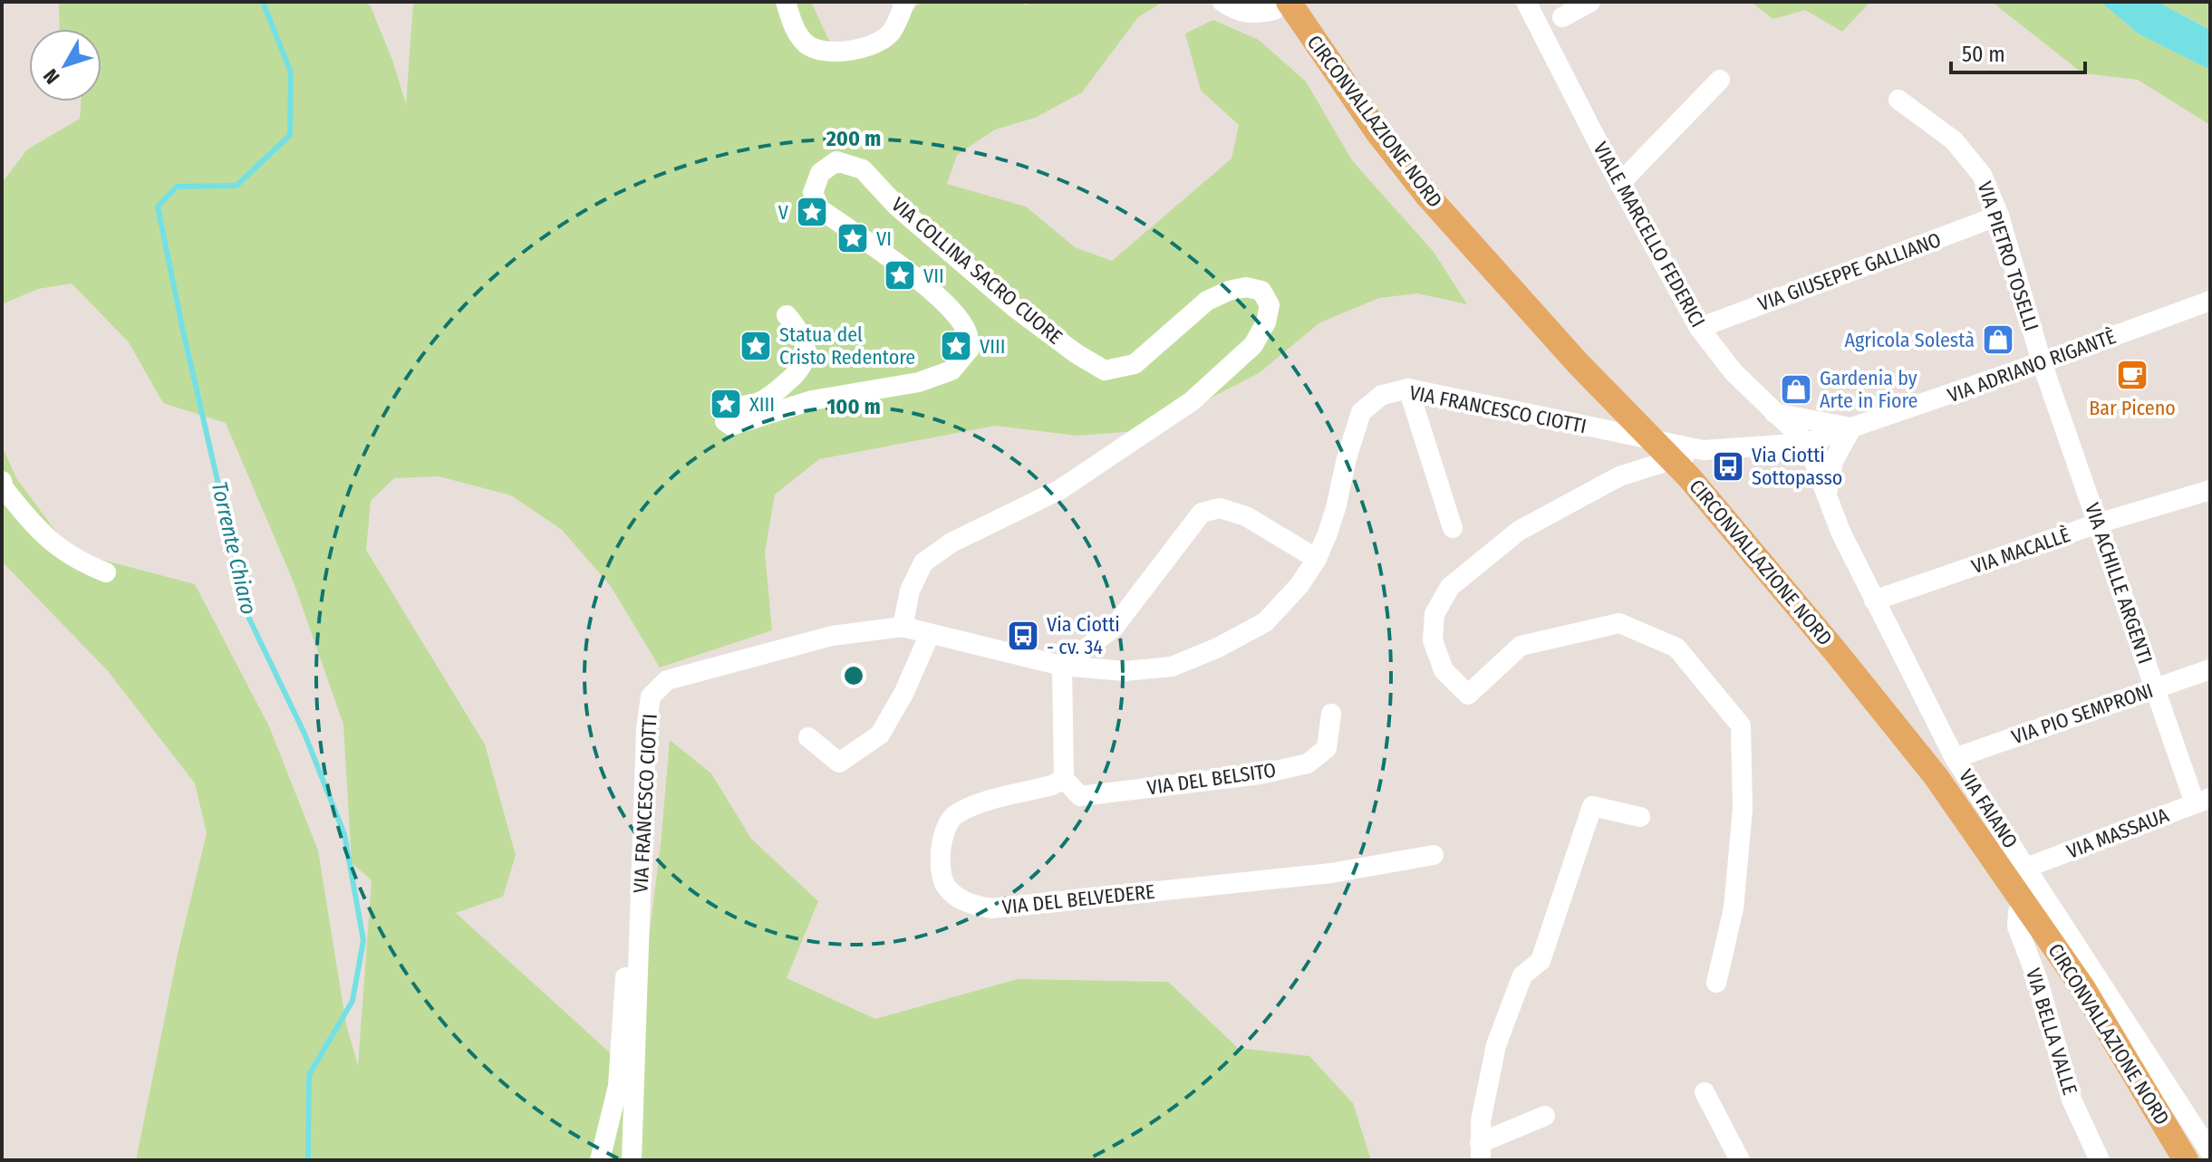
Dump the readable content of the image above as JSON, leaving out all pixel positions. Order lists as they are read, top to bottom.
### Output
{
  "streets": {
    "main road": ["CIRCONVALLAZIONE NORD"],
    "street": [
      "VIALE MARCELLO FEDERICI",
      "VIA PIETRO TOSELLI",
      "VIA COLLINA SACRO CUORE",
      "VIA GIUSEPPE GALLIANO",
      "VIA ADRIANO RIGANTÈ",
      "VIA FRANCESCO CIOTTI",
      "VIA MACALLÈ",
      "VIA ACHILLE ARGENTI",
      "VIA PIO SEMPRONI",
      "VIA DEL BELSITO",
      "VIA FAIANO",
      "VIA MASSAUA",
      "VIA DEL BELVEDERE",
      "VIA BELLA VALLE"
    ]
  },
  "crossings": [
    ["CIRCONVALLAZIONE NORD", "VIA BELLA VALLE"],
    ["VIALE MARCELLO FEDERICI", "VIA GIUSEPPE GALLIANO"],
    ["VIALE MARCELLO FEDERICI", "VIA ADRIANO RIGANTÈ"],
    ["VIALE MARCELLO FEDERICI", "VIA FRANCESCO CIOTTI"],
    ["VIALE MARCELLO FEDERICI", "VIA FAIANO"],
    ["VIA PIETRO TOSELLI", "VIA GIUSEPPE GALLIANO"],
    ["VIA PIETRO TOSELLI", "VIA ADRIANO RIGANTÈ"],
    ["VIA PIETRO TOSELLI", "VIA ACHILLE ARGENTI"],
    ["VIA COLLINA SACRO CUORE", "VIA FRANCESCO CIOTTI"],
    ["VIA ADRIANO RIGANTÈ", "VIA FRANCESCO CIOTTI"],
    ["VIA ADRIANO RIGANTÈ", "VIA ACHILLE ARGENTI"],
    ["VIA ADRIANO RIGANTÈ", "VIA FAIANO"],
    ["VIA FRANCESCO CIOTTI", "VIA FAIANO"],
    ["VIA MACALLÈ", "VIA ACHILLE ARGENTI"],
    ["VIA MACALLÈ", "VIA FAIANO"],
    ["VIA ACHILLE ARGENTI", "VIA PIO SEMPRONI"],
    ["VIA ACHILLE ARGENTI", "VIA MASSAUA"],
    ["VIA PIO SEMPRONI", "VIA FAIANO"],
    ["VIA DEL BELSITO", "VIA DEL BELVEDERE"],
    ["VIA FAIANO", "VIA MASSAUA"]
  ],
  "water": ["Torrente Chiaro"],
  "places": {
    "place": [
      "V",
      "VI",
      "VII",
      "Statua del Cristo Redentore",
      "VIII",
      "XIII"
    ],
    "shop": ["Agricola Solestà", "Gardenia by Arte in Fiore"],
    "cafe": ["Bar Piceno"],
    "bus stop": ["Via Ciotti Sottopasso", "Via Ciotti - cv. 34"]
  },
  "scale_bar": "50 m",
  "north": "bottom left",
  "rings": ["200 m", "100 m"]
}
